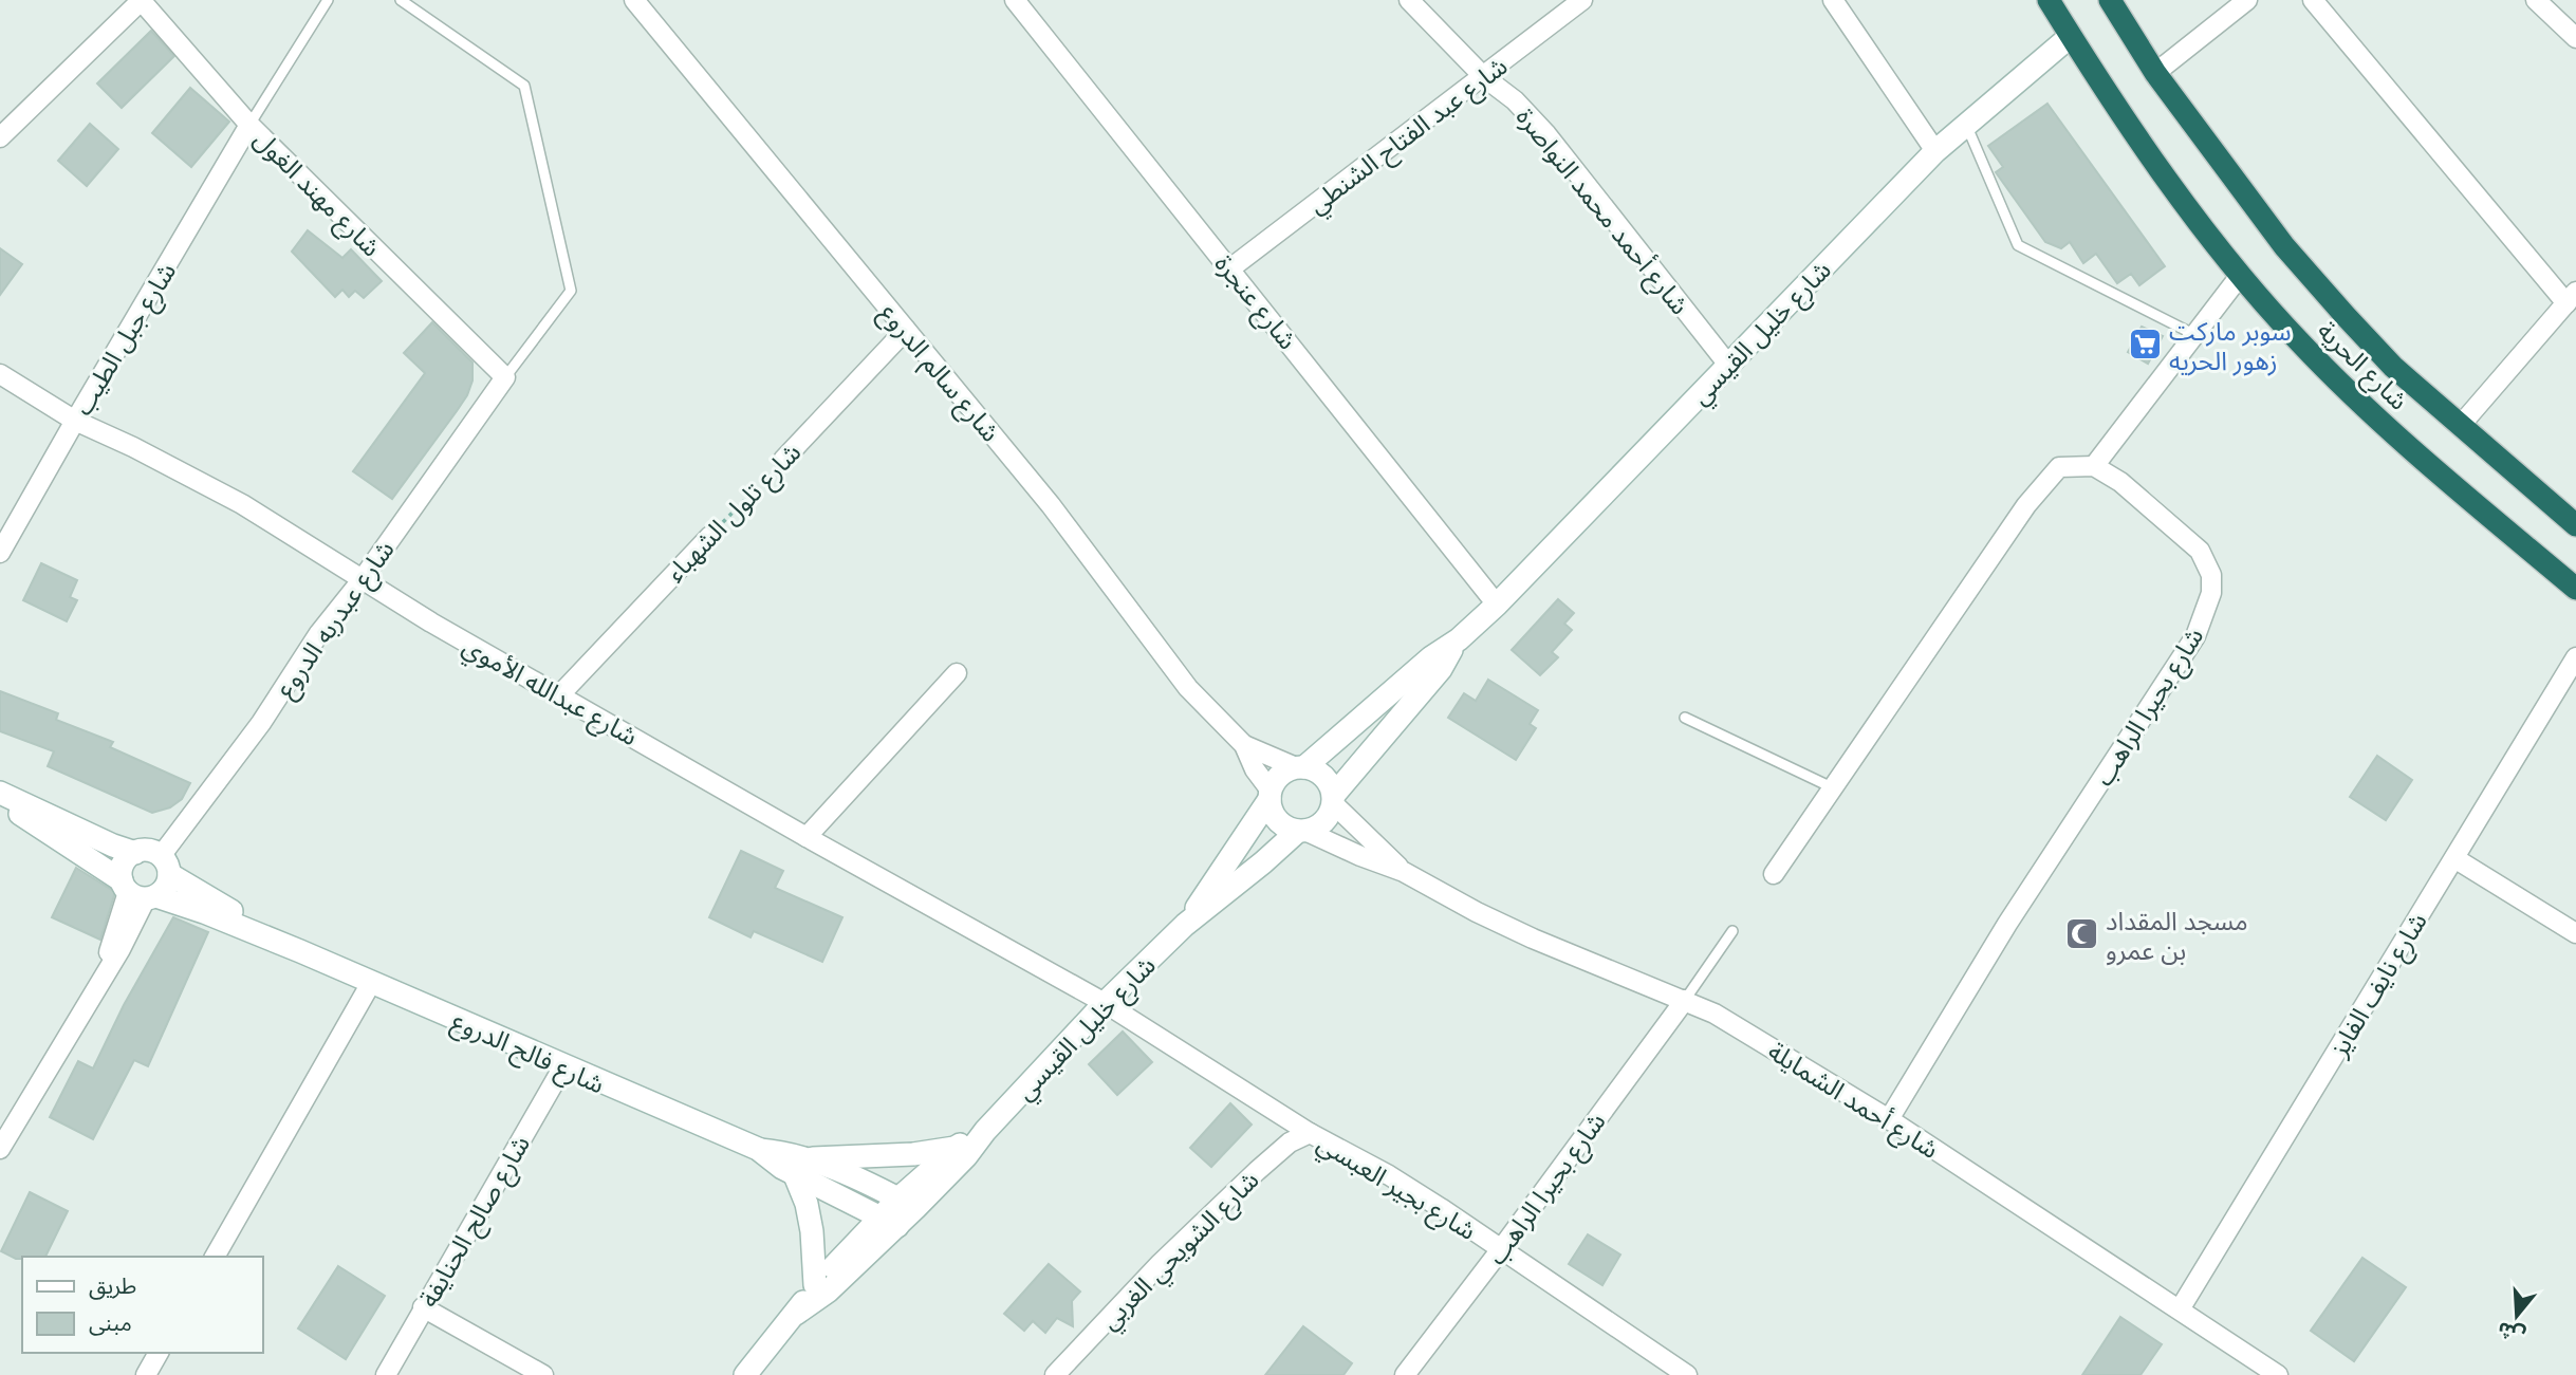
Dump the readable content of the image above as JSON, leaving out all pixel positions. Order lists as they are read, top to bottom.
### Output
{
  "streets": {
    "highway": ["شارع الحرية"],
    "street": [
      "شارع عبد الفتاح الشنطي",
      "شارع مهند الغول",
      "شارع أحمد محمد النواصرة",
      "شارع عنجرة",
      "شارع خليل القيسي",
      "شارع جبل الطيب",
      "شارع سالم الدروع",
      "شارع تلول الشهباء",
      "شارع عبدربه الدروع",
      "شارع عبدالله الأموي",
      "شارع بحيرا الراهب",
      "شارع نايف الفايز",
      "شارع فالح الدروع",
      "شارع أحمد الشمايلة",
      "شارع بجير العبسي",
      "شارع صالح الحنايفة",
      "شارع الشويحي الغربي"
    ]
  },
  "crossings": [
    ["شارع عبد الفتاح الشنطي", "شارع أحمد محمد النواصرة"],
    ["شارع عبد الفتاح الشنطي", "شارع عنجرة"],
    ["شارع مهند الغول", "شارع جبل الطيب"],
    ["شارع مهند الغول", "شارع عبدربه الدروع"],
    ["شارع أحمد محمد النواصرة", "شارع خليل القيسي"],
    ["شارع عنجرة", "شارع خليل القيسي"],
    ["شارع خليل القيسي", "شارع الحرية"],
    ["شارع خليل القيسي", "شارع سالم الدروع"],
    ["شارع خليل القيسي", "شارع عبدالله الأموي"],
    ["شارع خليل القيسي", "شارع فالح الدروع"],
    ["شارع خليل القيسي", "شارع أحمد الشمايلة"],
    ["شارع خليل القيسي", "شارع بجير العبسي"],
    ["شارع جبل الطيب", "شارع عبدالله الأموي"],
    ["شارع سالم الدروع", "شارع تلول الشهباء"],
    ["شارع سالم الدروع", "شارع أحمد الشمايلة"],
    ["شارع تلول الشهباء", "شارع عبدالله الأموي"],
    ["شارع عبدربه الدروع", "شارع عبدالله الأموي"],
    ["شارع عبدربه الدروع", "شارع فالح الدروع"],
    ["شارع عبدالله الأموي", "شارع بجير العبسي"],
    ["شارع بحيرا الراهب", "شارع أحمد الشمايلة"],
    ["شارع بحيرا الراهب", "شارع بجير العبسي"],
    ["شارع نايف الفايز", "شارع أحمد الشمايلة"],
    ["شارع فالح الدروع", "شارع صالح الحنايفة"],
    ["شارع بجير العبسي", "شارع الشويحي الغربي"]
  ],
  "places": {
    "supermarket": ["سوبر ماركت زهور الحريه"],
    "mosque": ["مسجد المقداد بن عمرو"]
  },
  "legend": ["طريق", "مبنى"],
  "north": "bottom"
}
